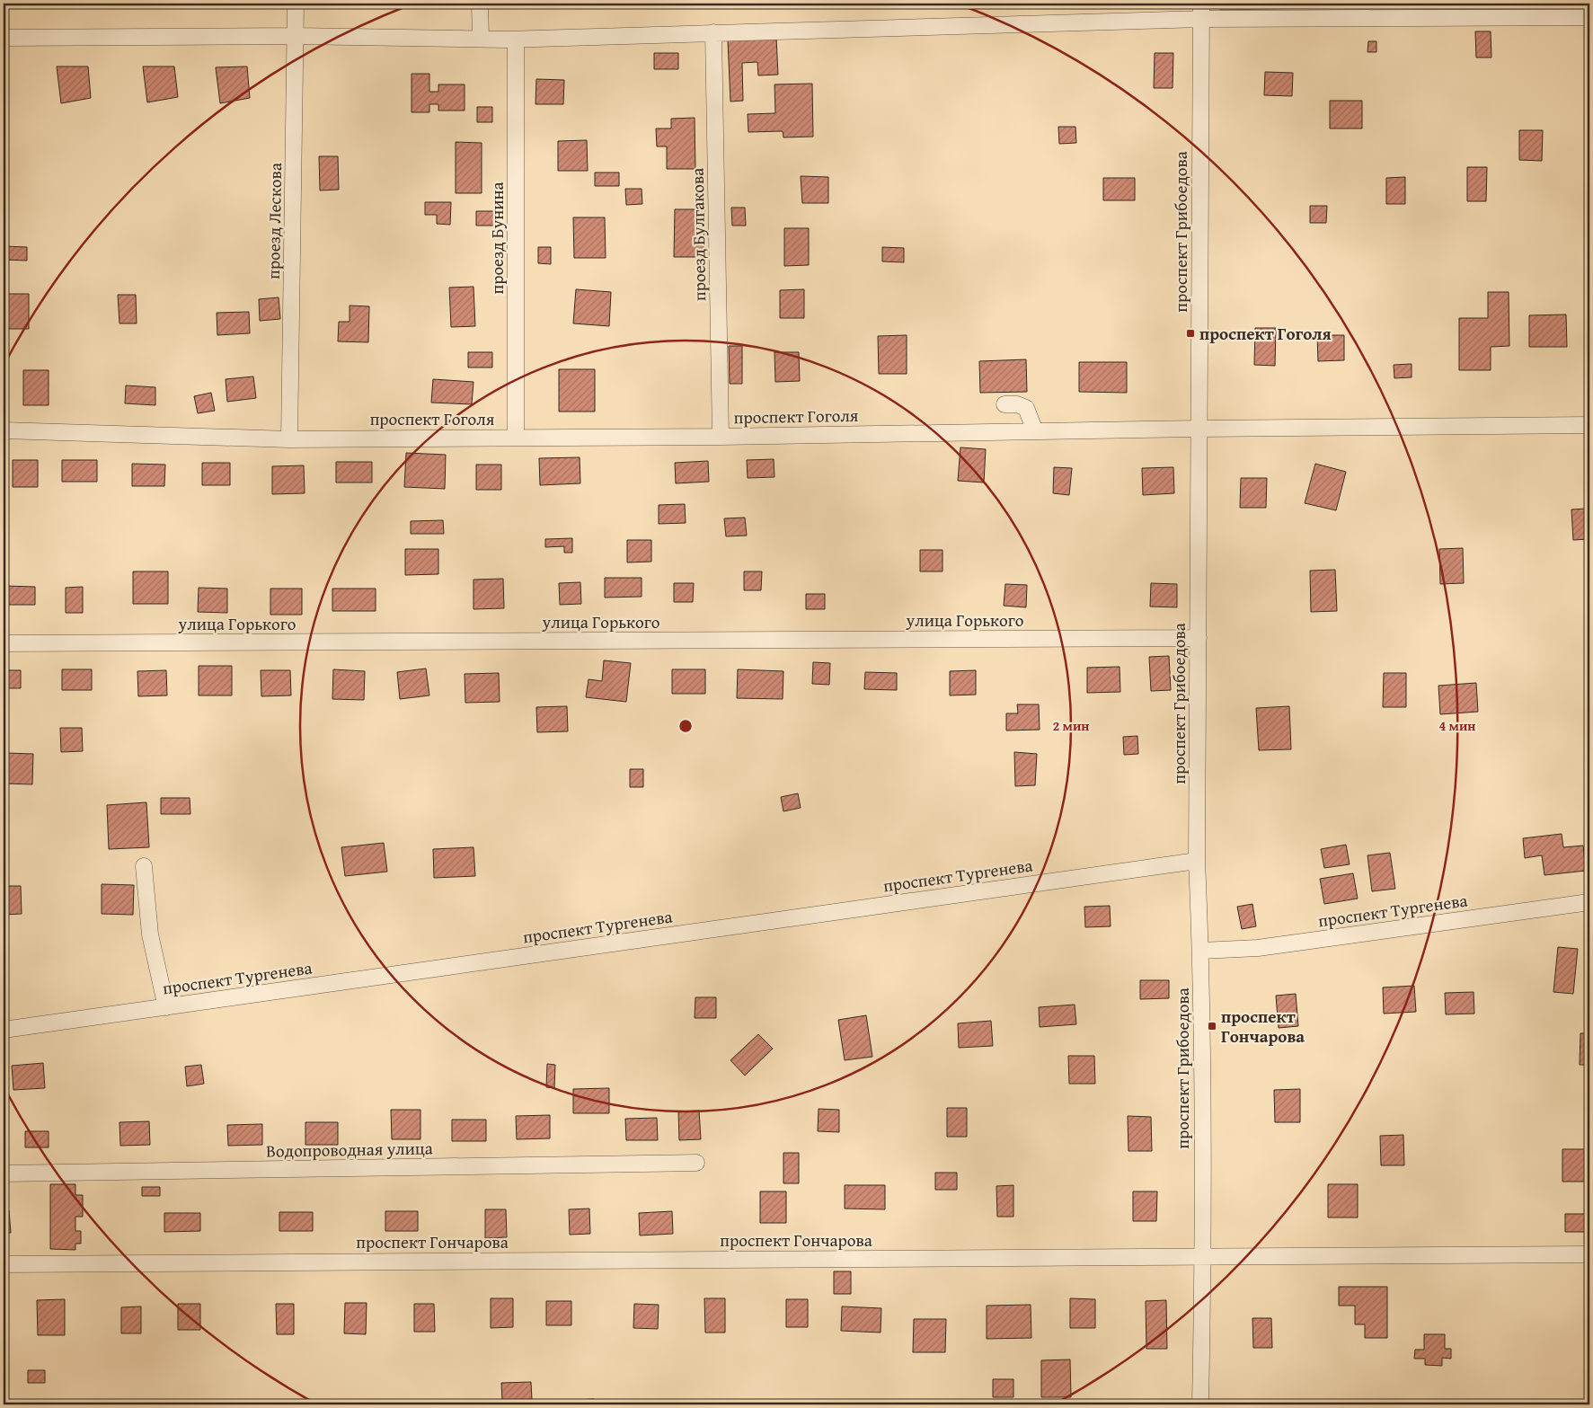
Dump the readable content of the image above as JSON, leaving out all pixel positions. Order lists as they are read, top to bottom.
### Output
{
  "streets": {
    "street": [
      "проезд Лескова",
      "проспект Грибоедова",
      "проезд Булгакова",
      "проезд Бунина",
      "проспект Гоголя",
      "улица Горького",
      "проспект Тургенева",
      "Водопроводная улица",
      "проспект Гончарова"
    ]
  },
  "crossings": [
    ["проезд Лескова", "проспект Гоголя"],
    ["проспект Грибоедова", "проспект Гоголя"],
    ["проспект Грибоедова", "улица Горького"],
    ["проспект Грибоедова", "проспект Тургенева"],
    ["проспект Грибоедова", "проспект Гончарова"],
    ["проезд Булгакова", "проспект Гоголя"],
    ["проезд Бунина", "проспект Гоголя"]
  ],
  "places": {
    "transit": ["проспект Гоголя", "проспект Гончарова"]
  },
  "rings": ["2 мин", "4 мин"]
}
